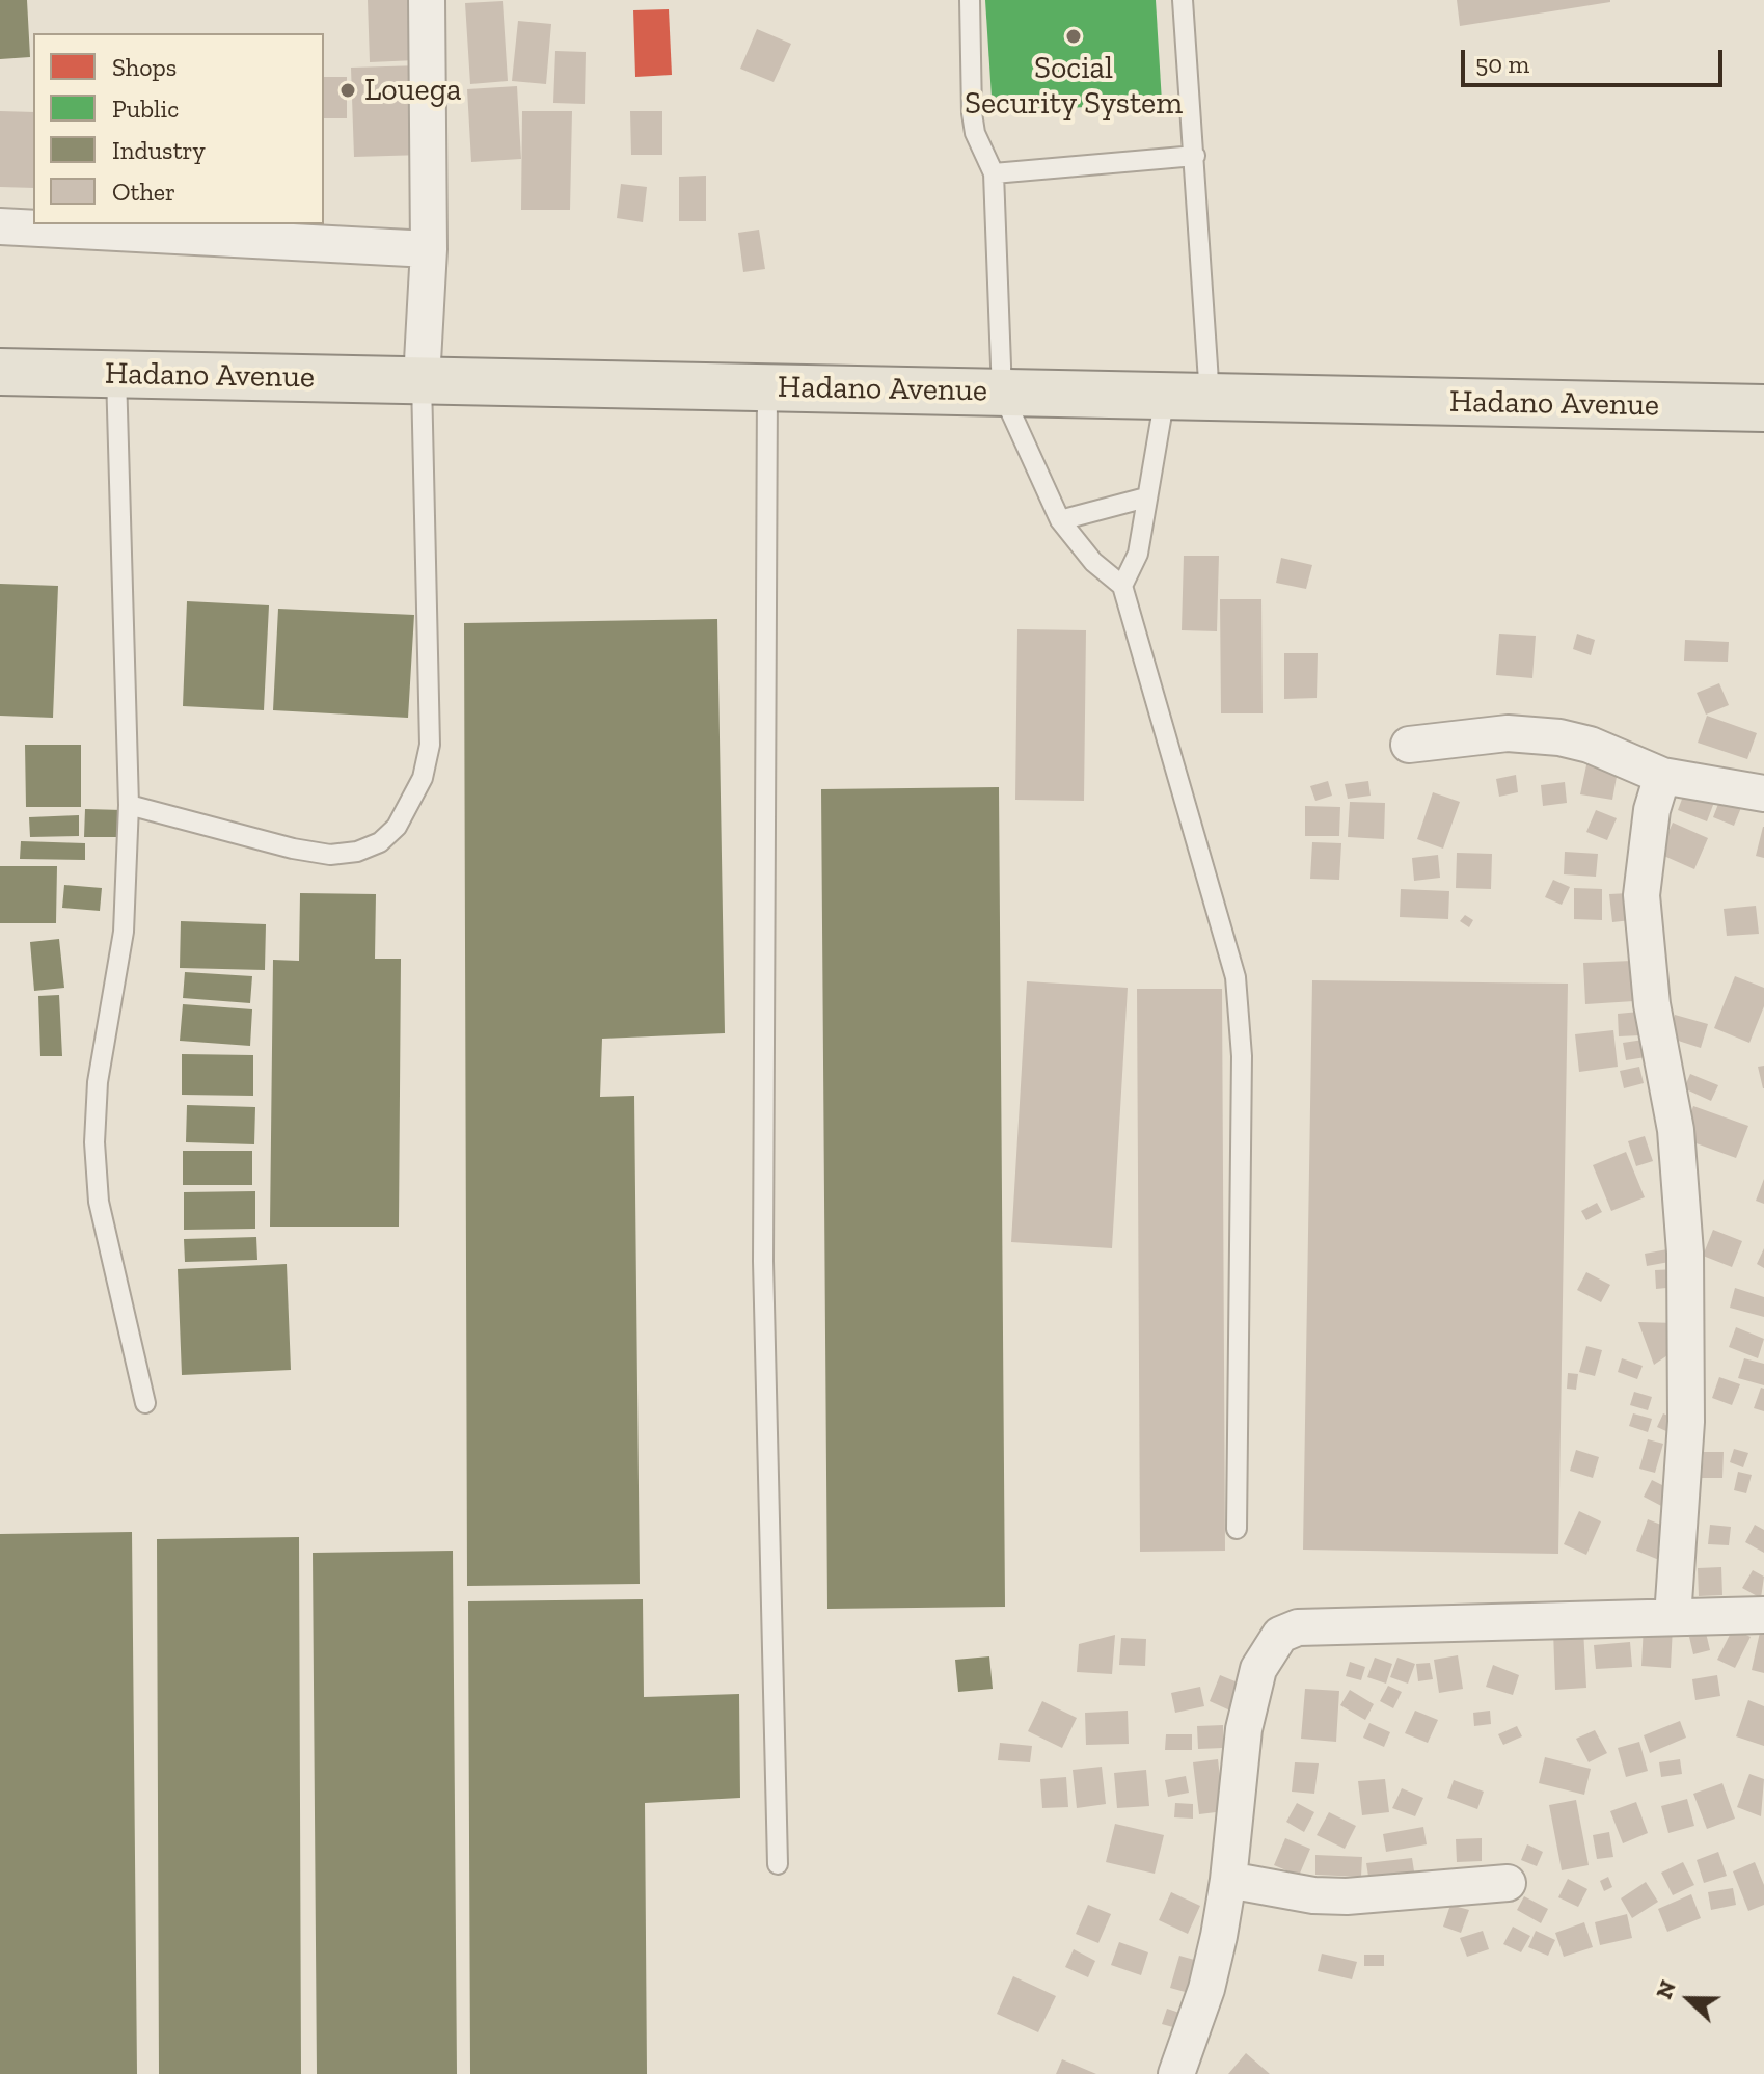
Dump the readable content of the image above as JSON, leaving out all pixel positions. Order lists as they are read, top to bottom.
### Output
{
  "streets": {
    "main road": ["Hadano Avenue"]
  },
  "places": ["Social Security System", "Louega"],
  "legend": [
    "Shops",
    "Public",
    "Industry",
    "Other"
  ],
  "scale_bar": "50 m",
  "north": "left"
}
